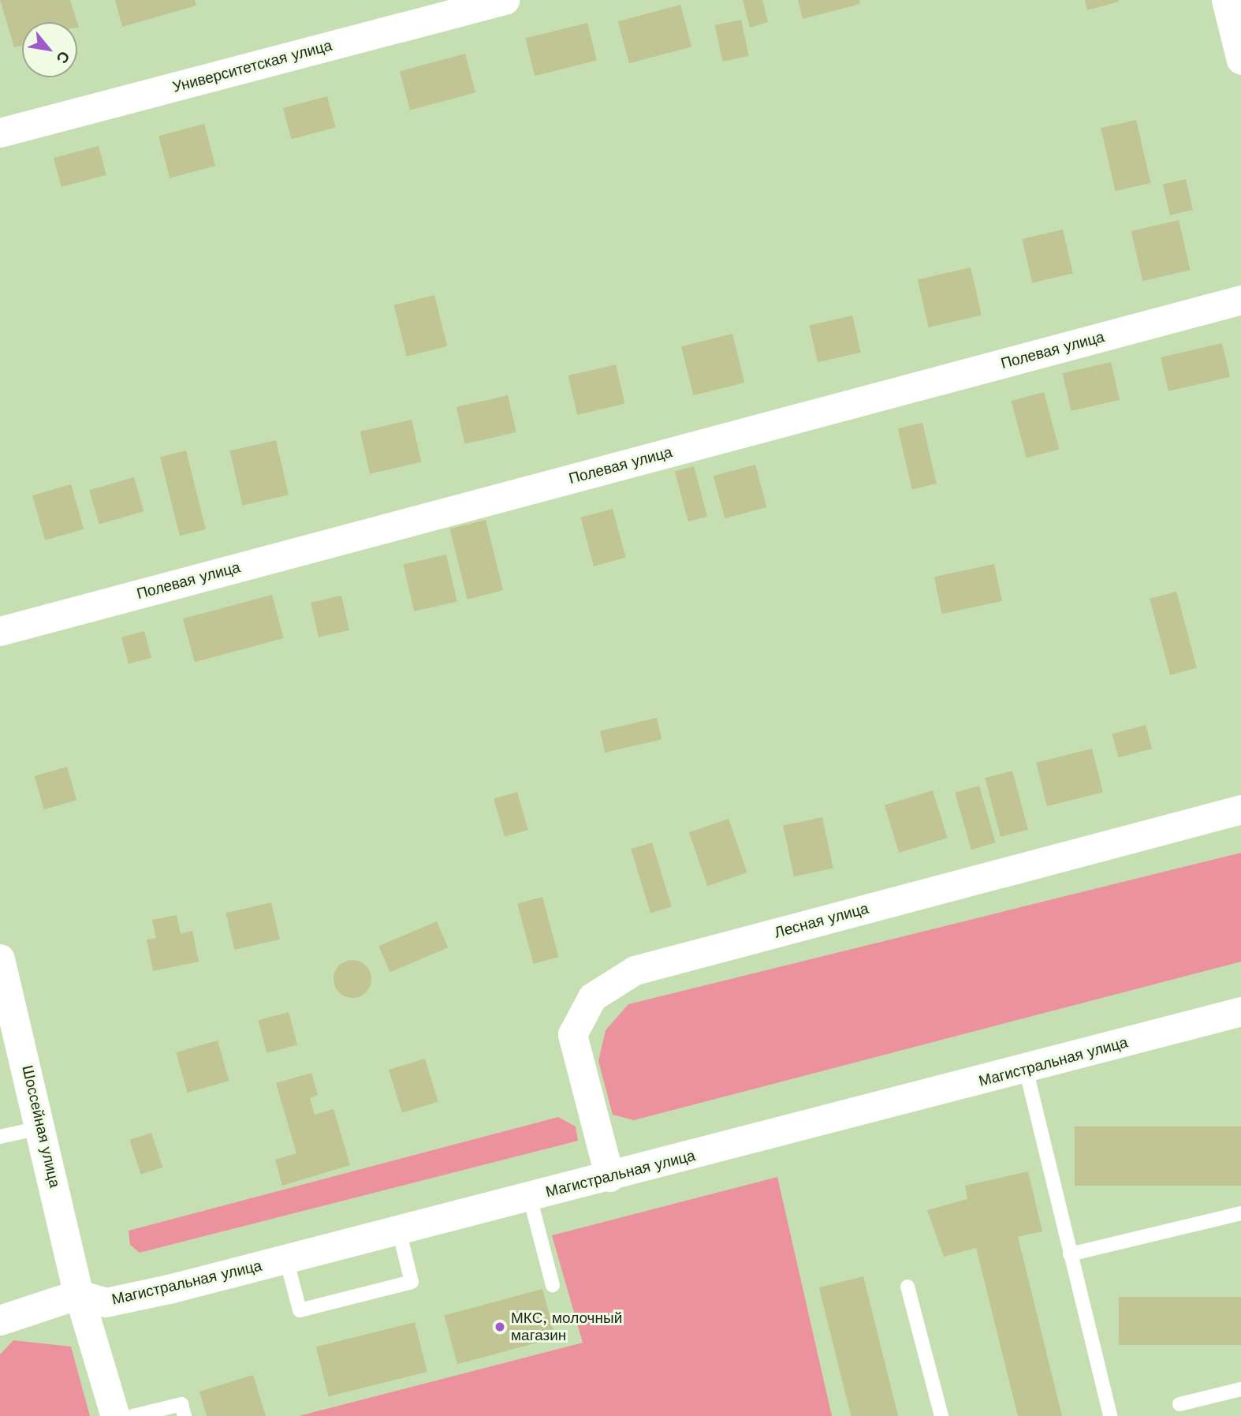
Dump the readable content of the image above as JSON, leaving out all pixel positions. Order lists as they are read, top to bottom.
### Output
{
  "streets": {
    "street": [
      "Университетская улица",
      "Полевая улица",
      "Лесная улица",
      "Магистральная улица",
      "Шоссейная улица"
    ]
  },
  "crossings": [
    ["Лесная улица", "Магистральная улица"],
    ["Магистральная улица", "Шоссейная улица"]
  ],
  "places": ["МКС, молочный магазин"],
  "north": "bottom right"
}
